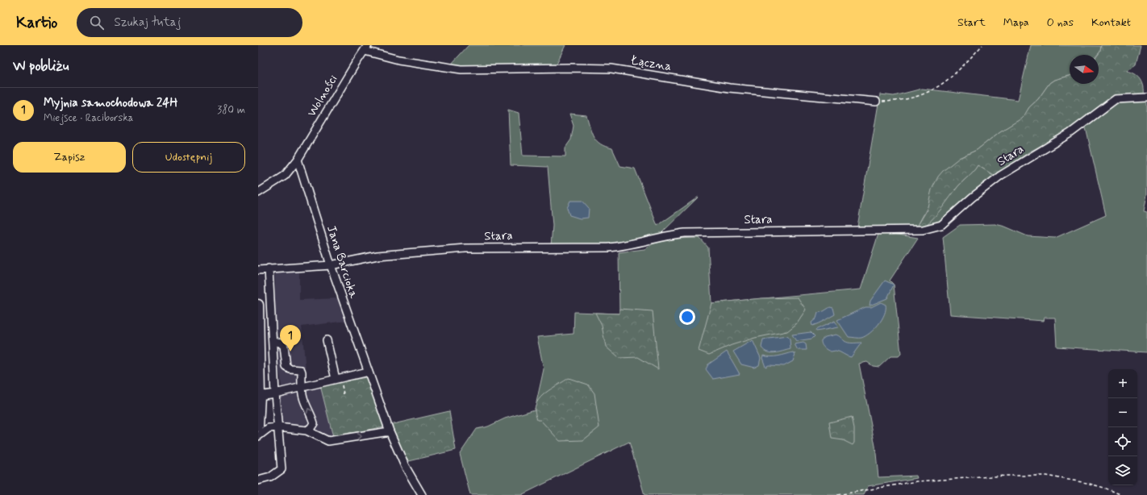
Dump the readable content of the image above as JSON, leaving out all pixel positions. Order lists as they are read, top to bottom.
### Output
{
  "streets": {
    "street": [
      "Łączna",
      "Wolności",
      "Stara",
      "Jana Barcioka"
    ]
  },
  "crossings": [
    ["Łączna", "Wolności"],
    ["Wolności", "Jana Barcioka"],
    ["Stara", "Jana Barcioka"]
  ],
  "north": "right",
  "page": {
    "header": "Kartio",
    "search": "Szukaj tutaj",
    "nav": [
      "Start",
      "Mapa",
      "O nas",
      "Kontakt"
    ],
    "heading": "W pobliżu",
    "list": [
      {
        "mark": "1",
        "name": "Myjnia samochodowa 24H",
        "note": "Miejsce · Raciborska",
        "value": "380 m"
      }
    ],
    "buttons": ["Zapisz", "Udostępnij"],
    "pins": "1",
    "map_buttons": ["+", "−"]
  }
}
